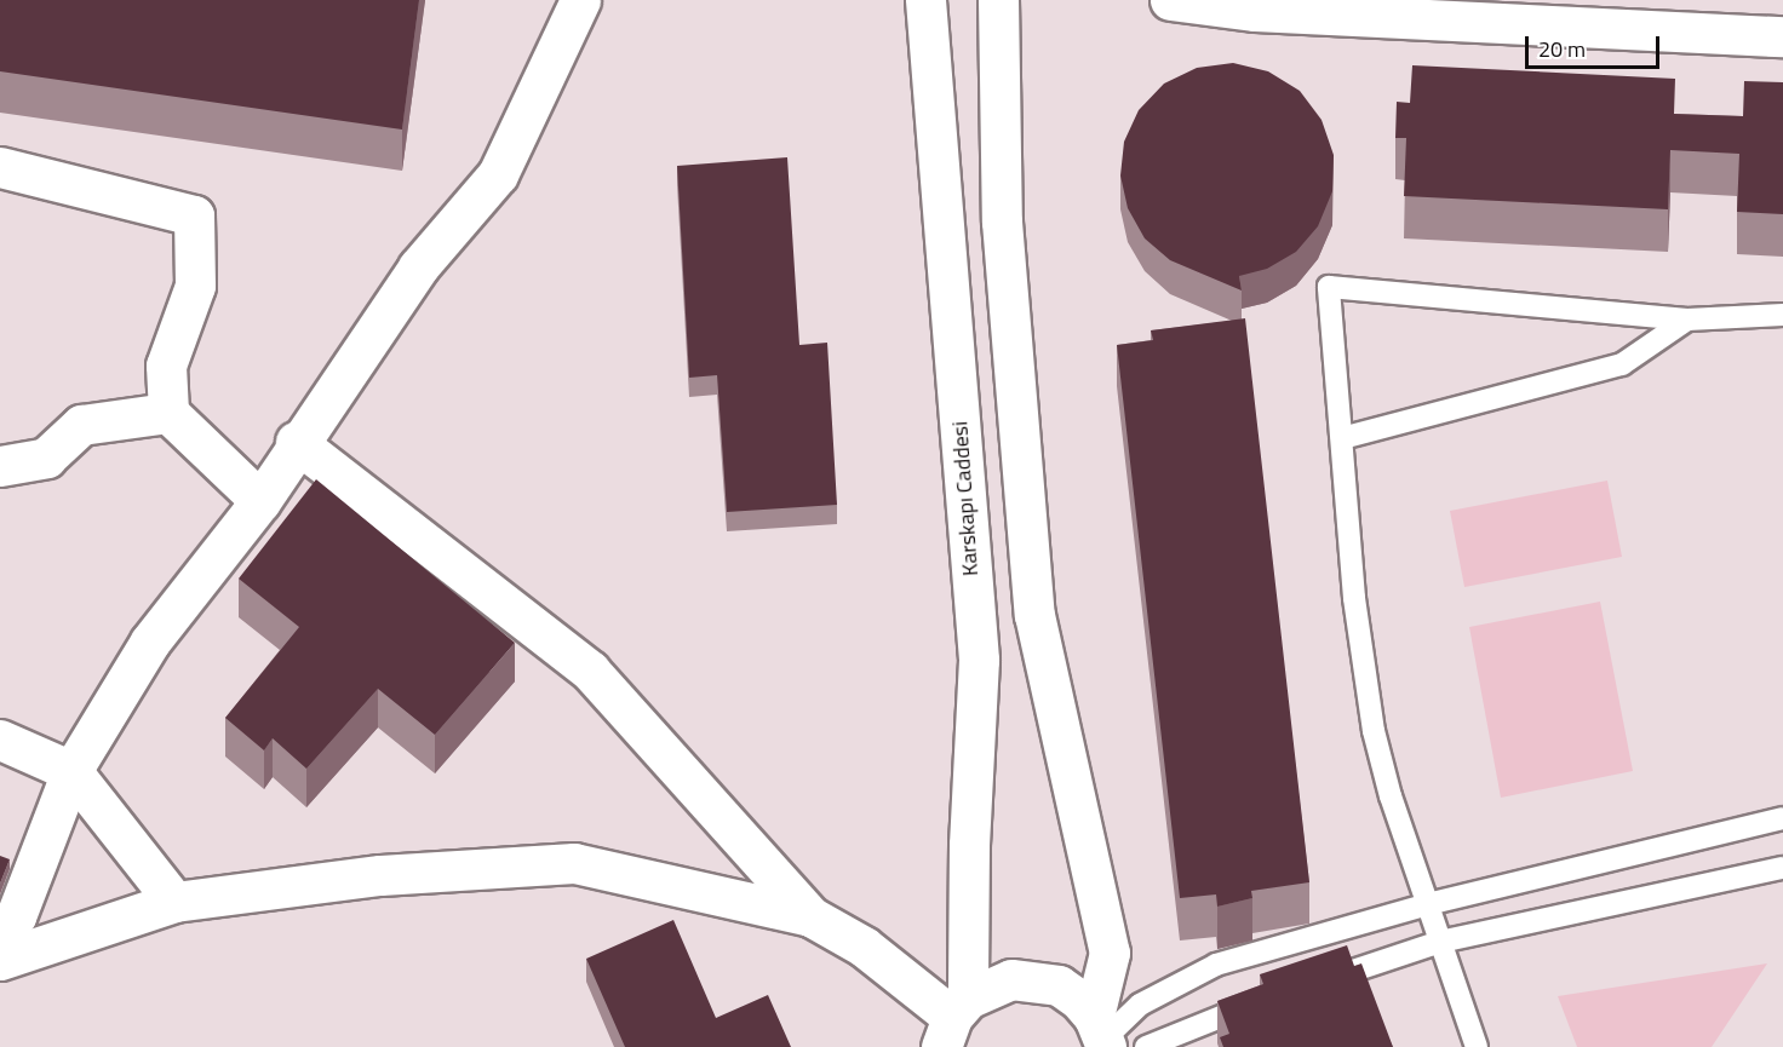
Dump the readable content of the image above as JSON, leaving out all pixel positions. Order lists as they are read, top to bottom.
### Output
{
  "streets": {
    "street": ["Karskapı Caddesi"]
  },
  "scale_bar": "20 m"
}
